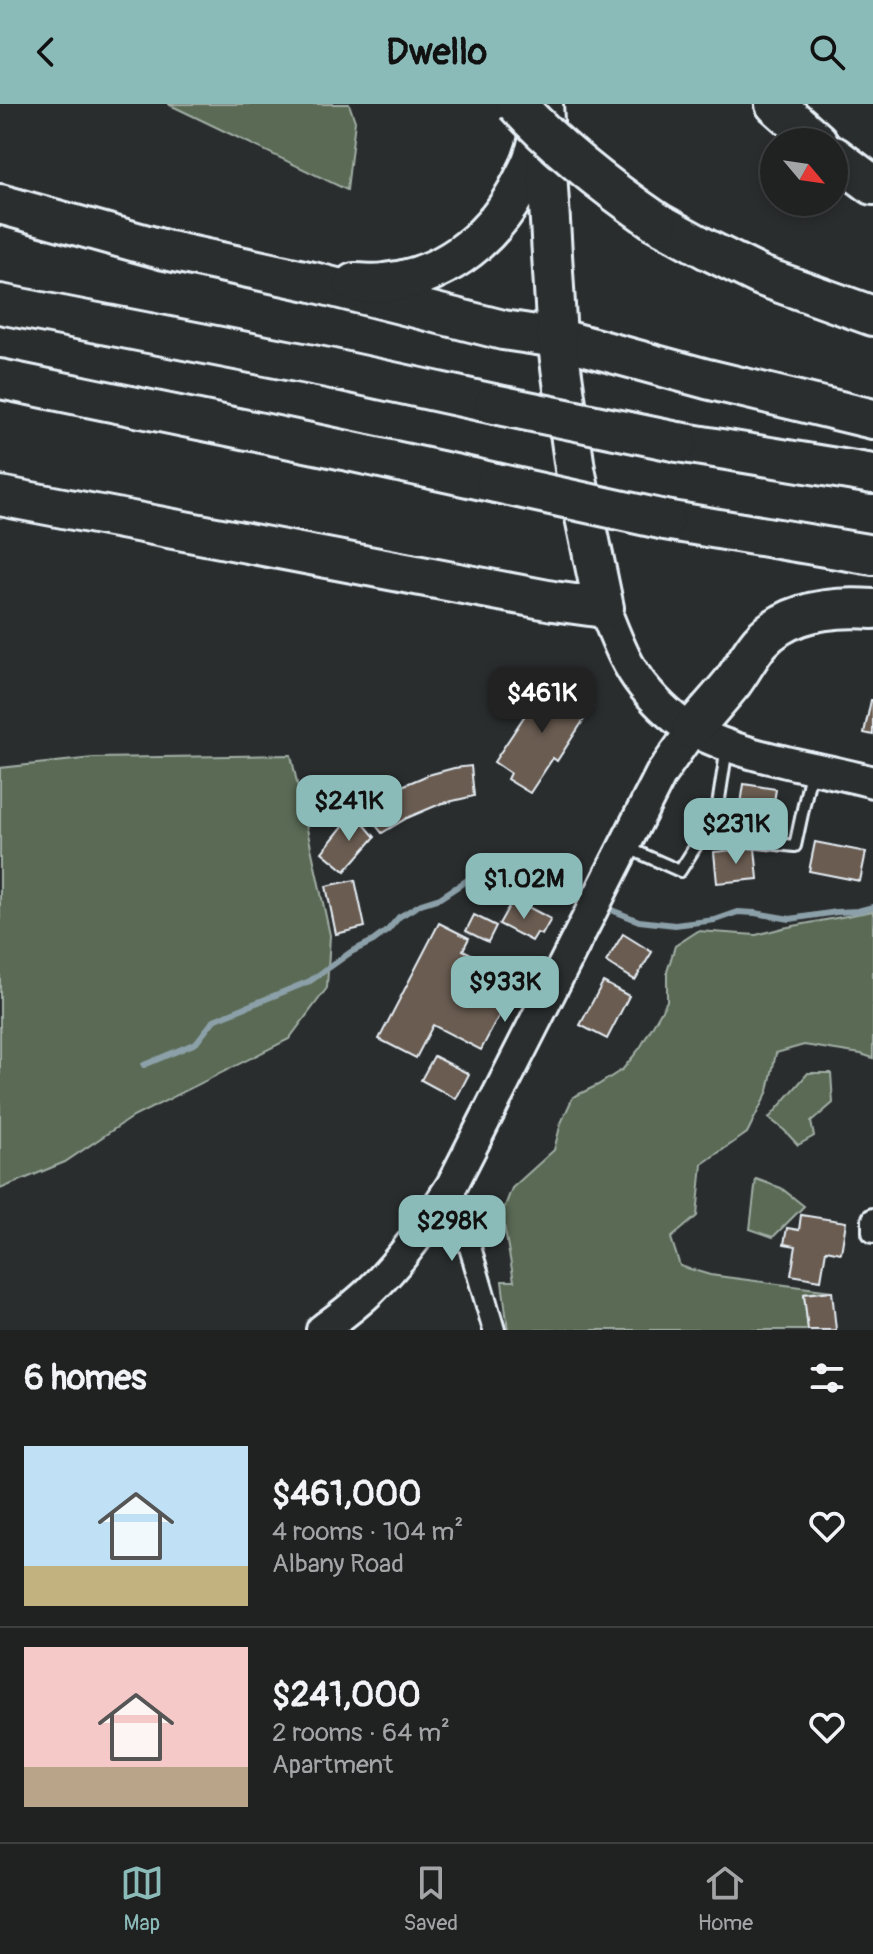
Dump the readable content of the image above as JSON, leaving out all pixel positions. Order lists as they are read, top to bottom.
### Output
{
  "north": "bottom right",
  "page": {
    "header": "Dwello",
    "price": [
      "$461K",
      "$241K",
      "$231K",
      "$1.02M",
      "$933K",
      "$298K"
    ],
    "heading": "6 homes",
    "list": [
      {
        "name": "$461,000",
        "note": "4 rooms · 104 m² · Albany Road"
      },
      {
        "name": "$241,000",
        "note": "2 rooms · 64 m² · Apartment"
      }
    ],
    "tabs": ["Map", "Saved", "Home"]
  }
}
